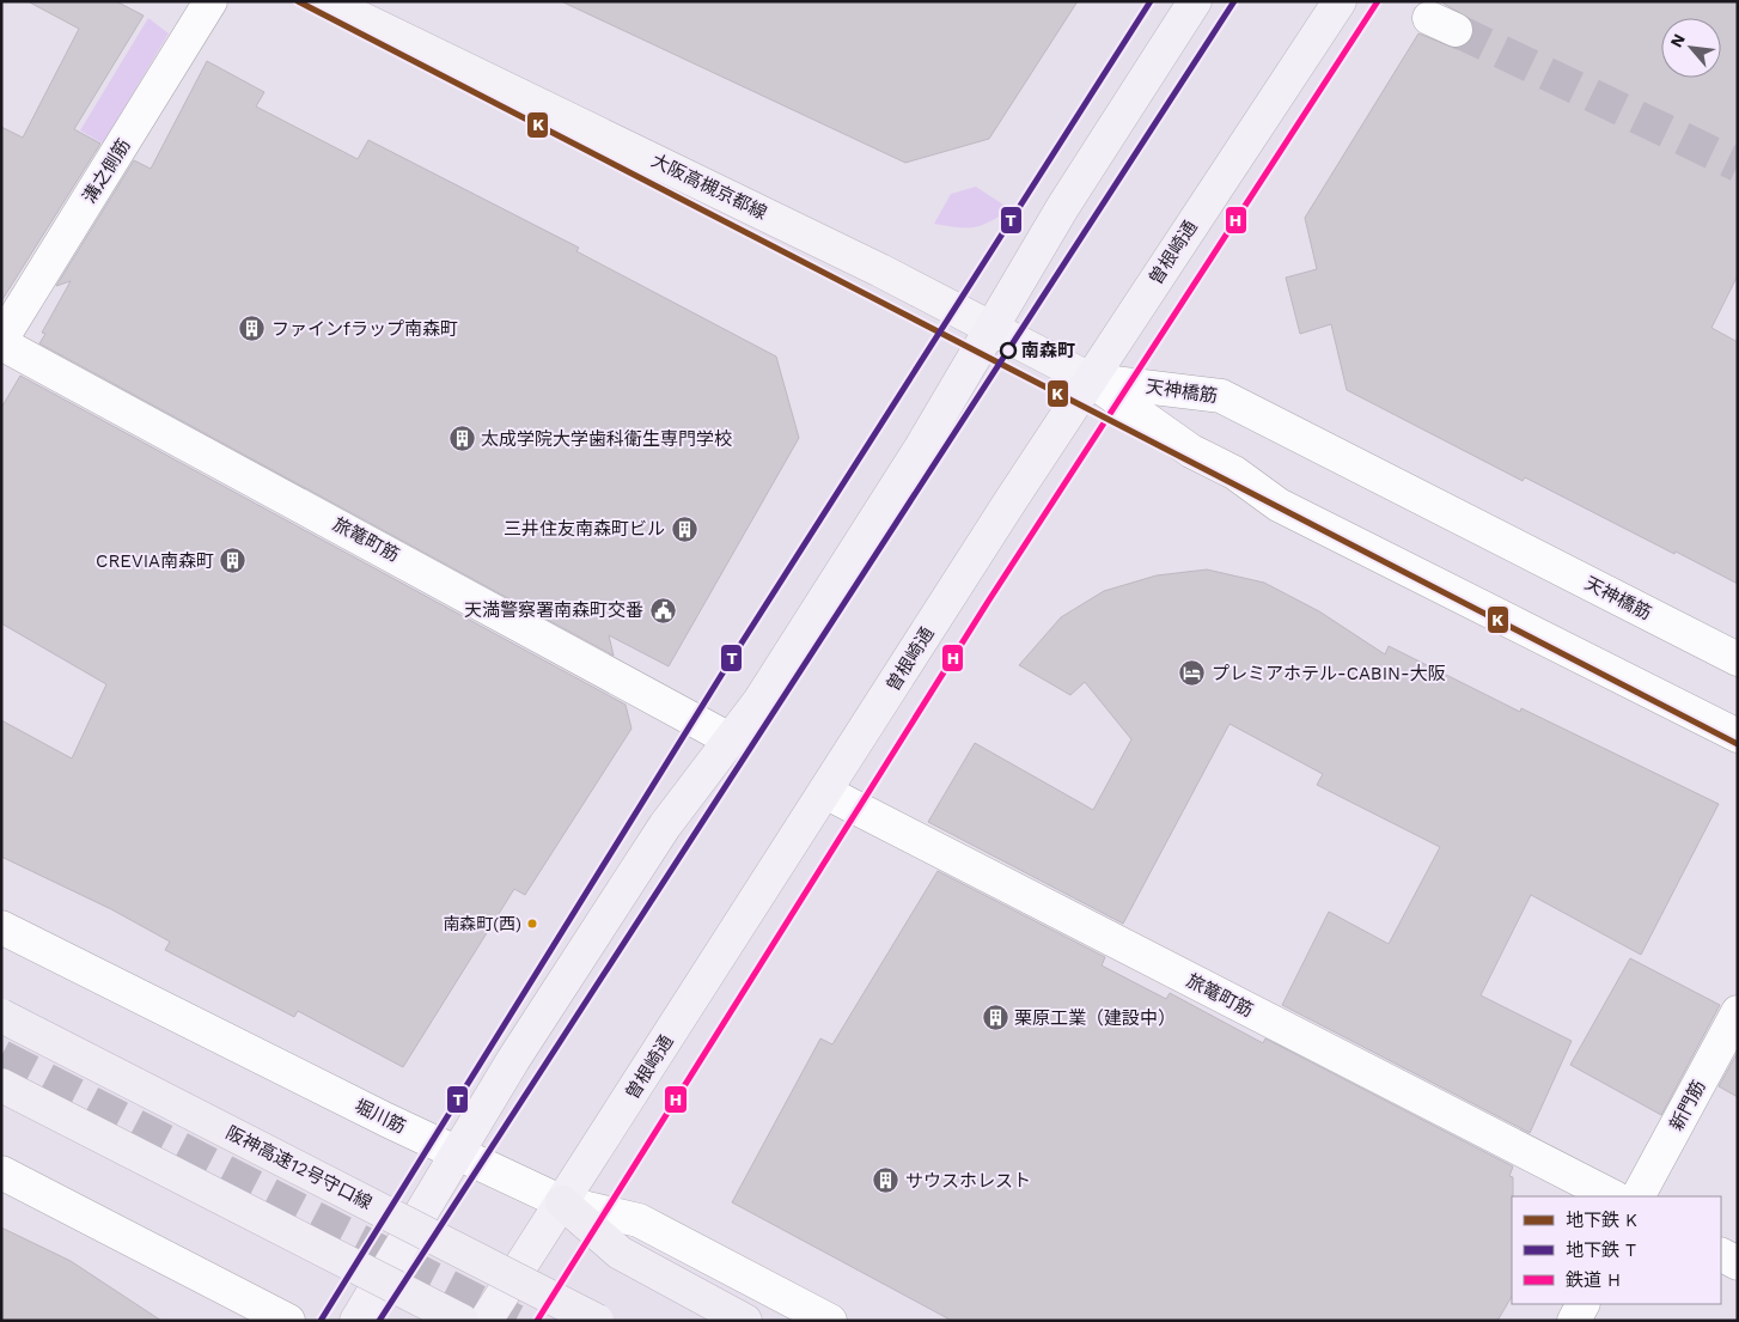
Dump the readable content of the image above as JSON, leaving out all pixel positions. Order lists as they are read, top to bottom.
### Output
{
  "streets": {
    "highway": ["曽根崎通", "阪神高速12号守口線"],
    "main road": ["大阪高槻京都線"],
    "street": [
      "溝之側筋",
      "天神橋筋",
      "旅篭町筋",
      "新門筋",
      "堀川筋"
    ]
  },
  "crossings": [
    ["溝之側筋", "旅篭町筋"],
    ["大阪高槻京都線", "曽根崎通"],
    ["大阪高槻京都線", "天神橋筋"],
    ["曽根崎通", "天神橋筋"],
    ["曽根崎通", "旅篭町筋"],
    ["曽根崎通", "堀川筋"]
  ],
  "places": {
    "building": [
      "ファインfラップ南森町",
      "太成学院大学歯科衛生専門学校",
      "三井住友南森町ビル",
      "CREVIA南森町",
      "栗原工業（建設中）",
      "サウスホレスト"
    ],
    "other": ["南森町", "南森町(西)"],
    "public building": ["天満警察署南森町交番"],
    "hotel": ["プレミアホテル-CABIN-大阪"]
  },
  "lines": ["metro line K", "metro line T", "rail line H"],
  "legend": ["地下鉄 K", "地下鉄 T", "鉄道 H"],
  "north": "top left"
}
